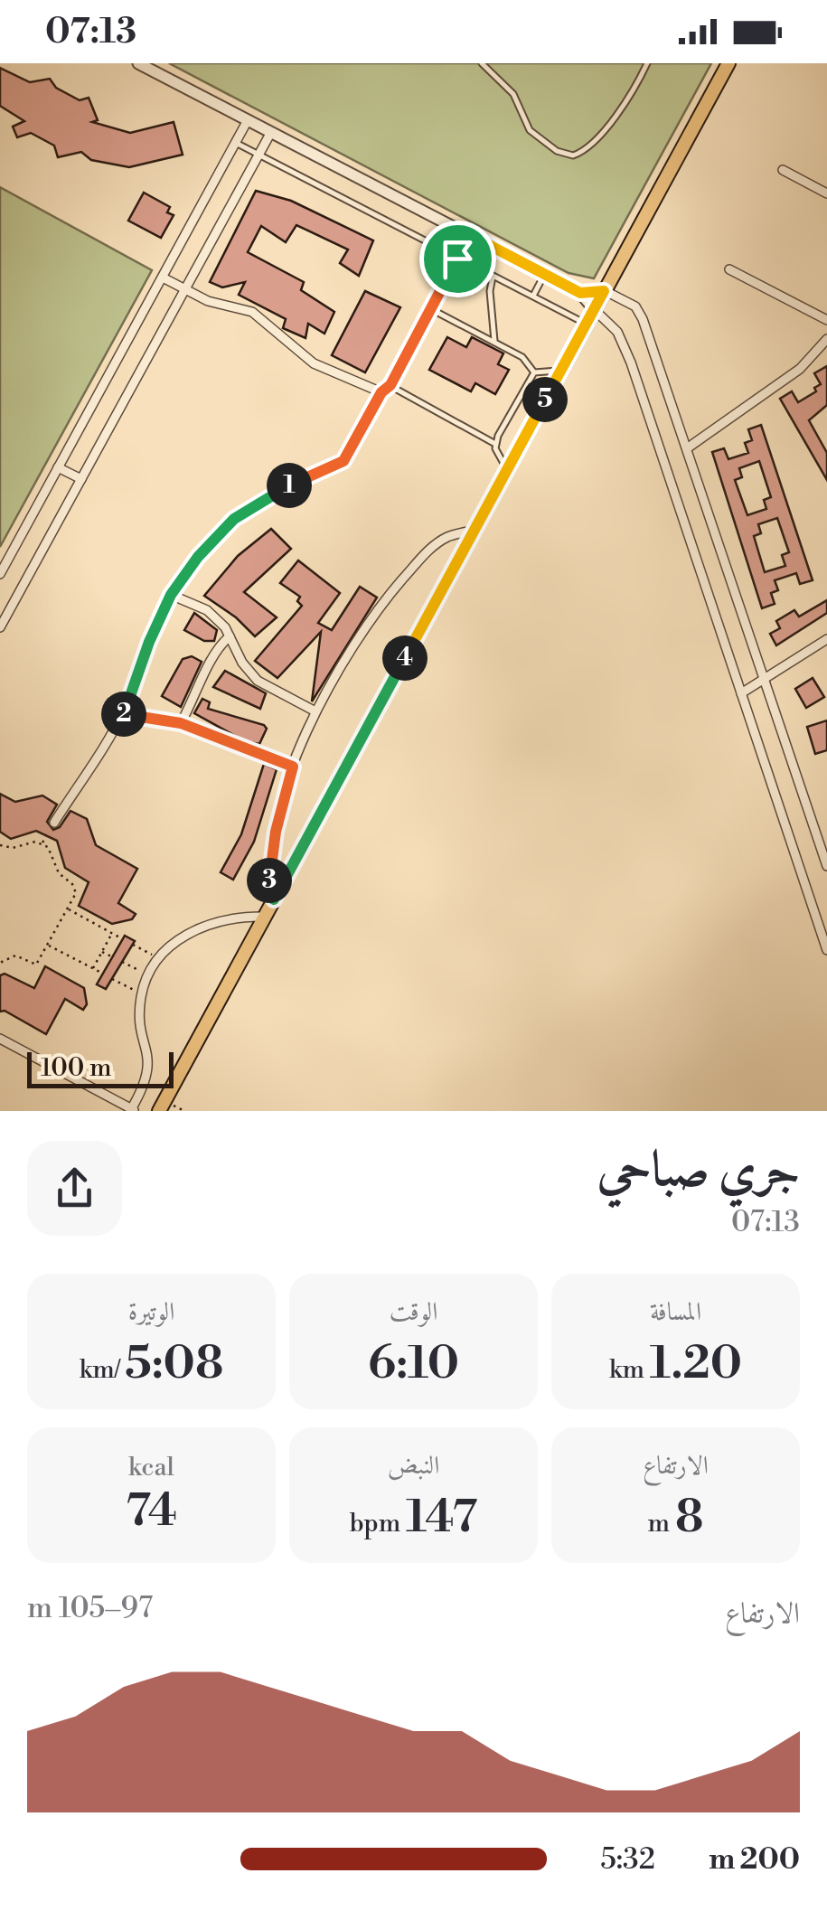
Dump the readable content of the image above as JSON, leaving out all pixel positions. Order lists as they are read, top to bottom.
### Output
{
  "scale_bar": "100 m",
  "page": {
    "status": "07:13",
    "pins": [
      "5",
      "1",
      "4",
      "2",
      "3"
    ],
    "scale": "100 m",
    "heading": ["جري صباحي", "07:13"],
    "stats": [
      ["المسافة", "1.20 km"],
      ["الوقت", "6:10"],
      ["الوتيرة", "5:08 /km"],
      ["الارتفاع", "8 m"],
      ["النبض", "147 bpm"],
      ["kcal", "74"]
    ],
    "chart": ["الارتفاع", "97–105 m"],
    "list": [
      {
        "name": "200 m",
        "note": "5:32"
      }
    ]
  }
}
